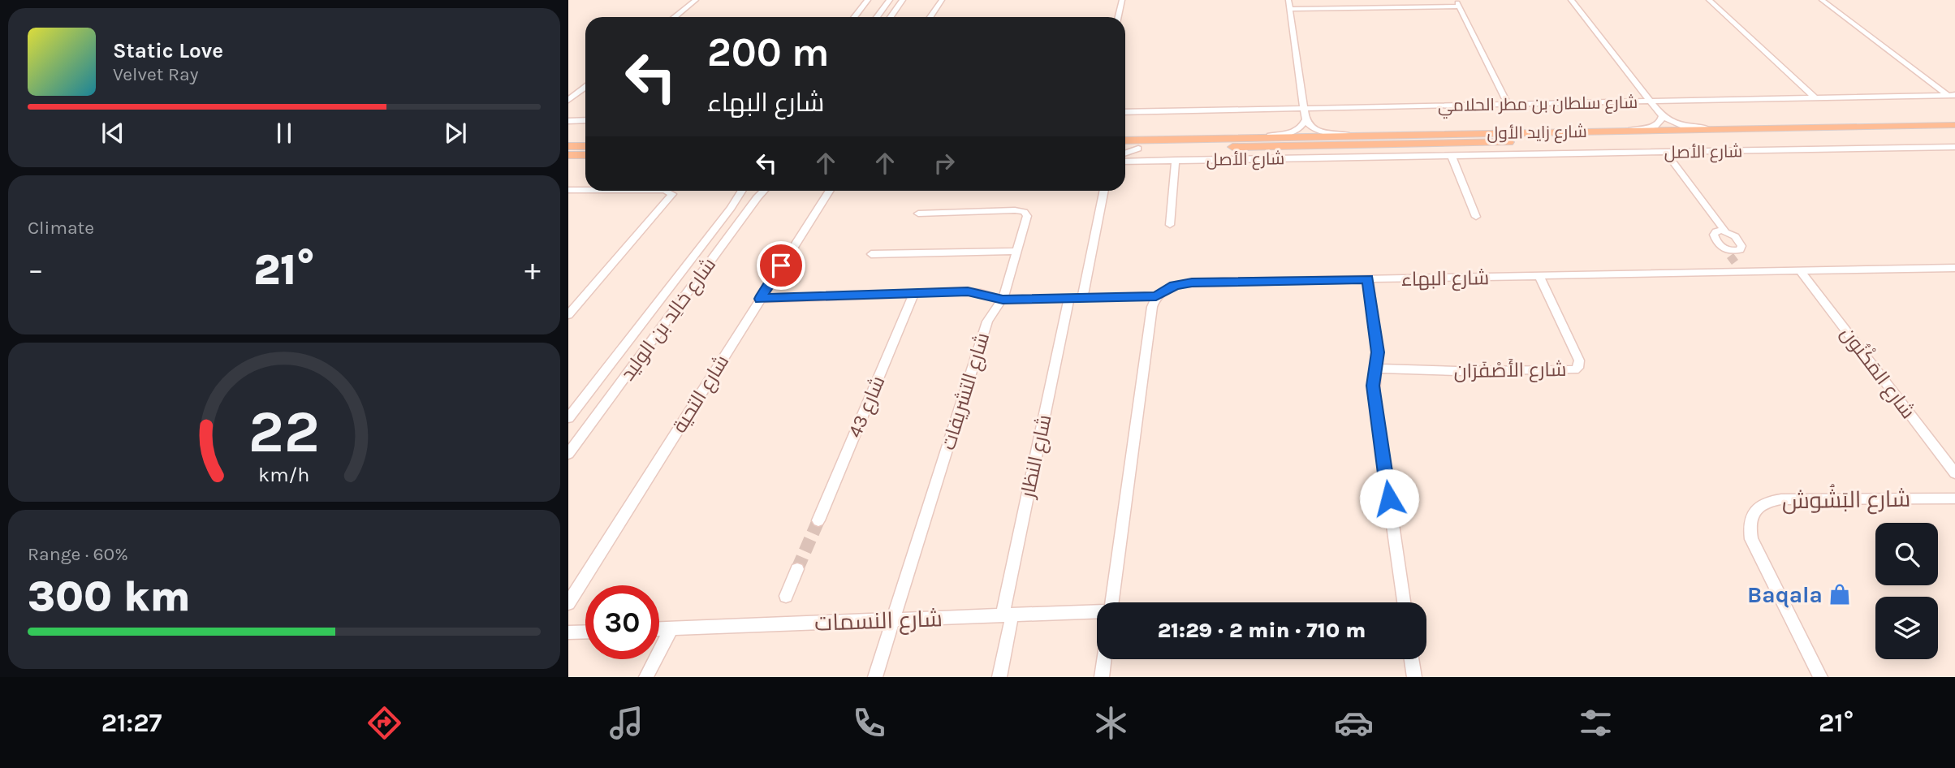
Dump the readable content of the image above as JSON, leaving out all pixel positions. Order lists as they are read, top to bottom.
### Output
{
  "streets": {
    "main road": ["شارع زايد الأول"],
    "street": [
      "شارع سلطان بن مطر الحلامي",
      "شارع الأصل",
      "شارع البهاء",
      "شارع خالِد بن الوليد",
      "شارع الأَصْفَرَان",
      "شارع المَكْنُون",
      "شارع التشريفات",
      "شارع التحية",
      "شارع 43",
      "شارع النظار",
      "شارع البَشُوش",
      "شارع النسمات"
    ]
  },
  "crossings": [
    ["شارع البهاء", "شارع الأَصْفَرَان"],
    ["شارع البهاء", "شارع المَكْنُون"],
    ["شارع التشريفات", "شارع النسمات"],
    ["شارع النظار", "شارع النسمات"]
  ],
  "places": {
    "shop": ["Baqala"]
  },
  "page": {
    "turn": ["200 m", "شارع البهاء"],
    "song": ["Static Love", "Velvet Ray"],
    "tile": [
      "Climate",
      ["Range · 60%", "300 km"]
    ],
    "heat": ["−", "21°", "+"],
    "limit": "30",
    "trip": "21:29 · 2 min · 710 m",
    "tabs": ["21:27", "21°"],
    "gauge": ["22", "km/h"]
  }
}
